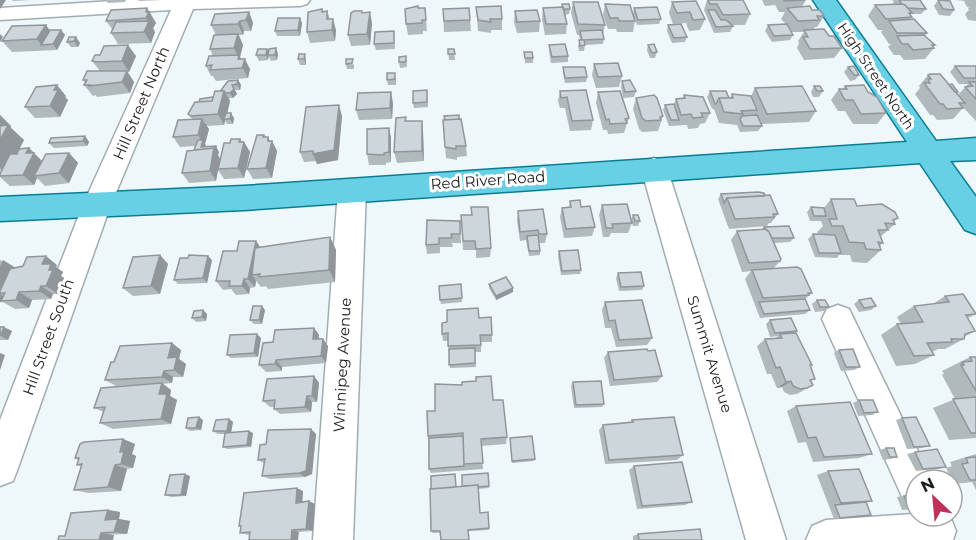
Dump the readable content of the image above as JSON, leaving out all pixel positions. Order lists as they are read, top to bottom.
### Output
{
  "streets": {
    "main road": ["High Street North", "Red River Road"],
    "street": [
      "Hill Street North",
      "Hill Street South",
      "Summit Avenue",
      "Winnipeg Avenue"
    ]
  },
  "crossings": [
    ["High Street North", "Red River Road"],
    ["Hill Street North", "Red River Road"],
    ["Hill Street North", "Hill Street South"],
    ["Red River Road", "Hill Street South"],
    ["Red River Road", "Summit Avenue"],
    ["Red River Road", "Winnipeg Avenue"]
  ],
  "north": "top left"
}
